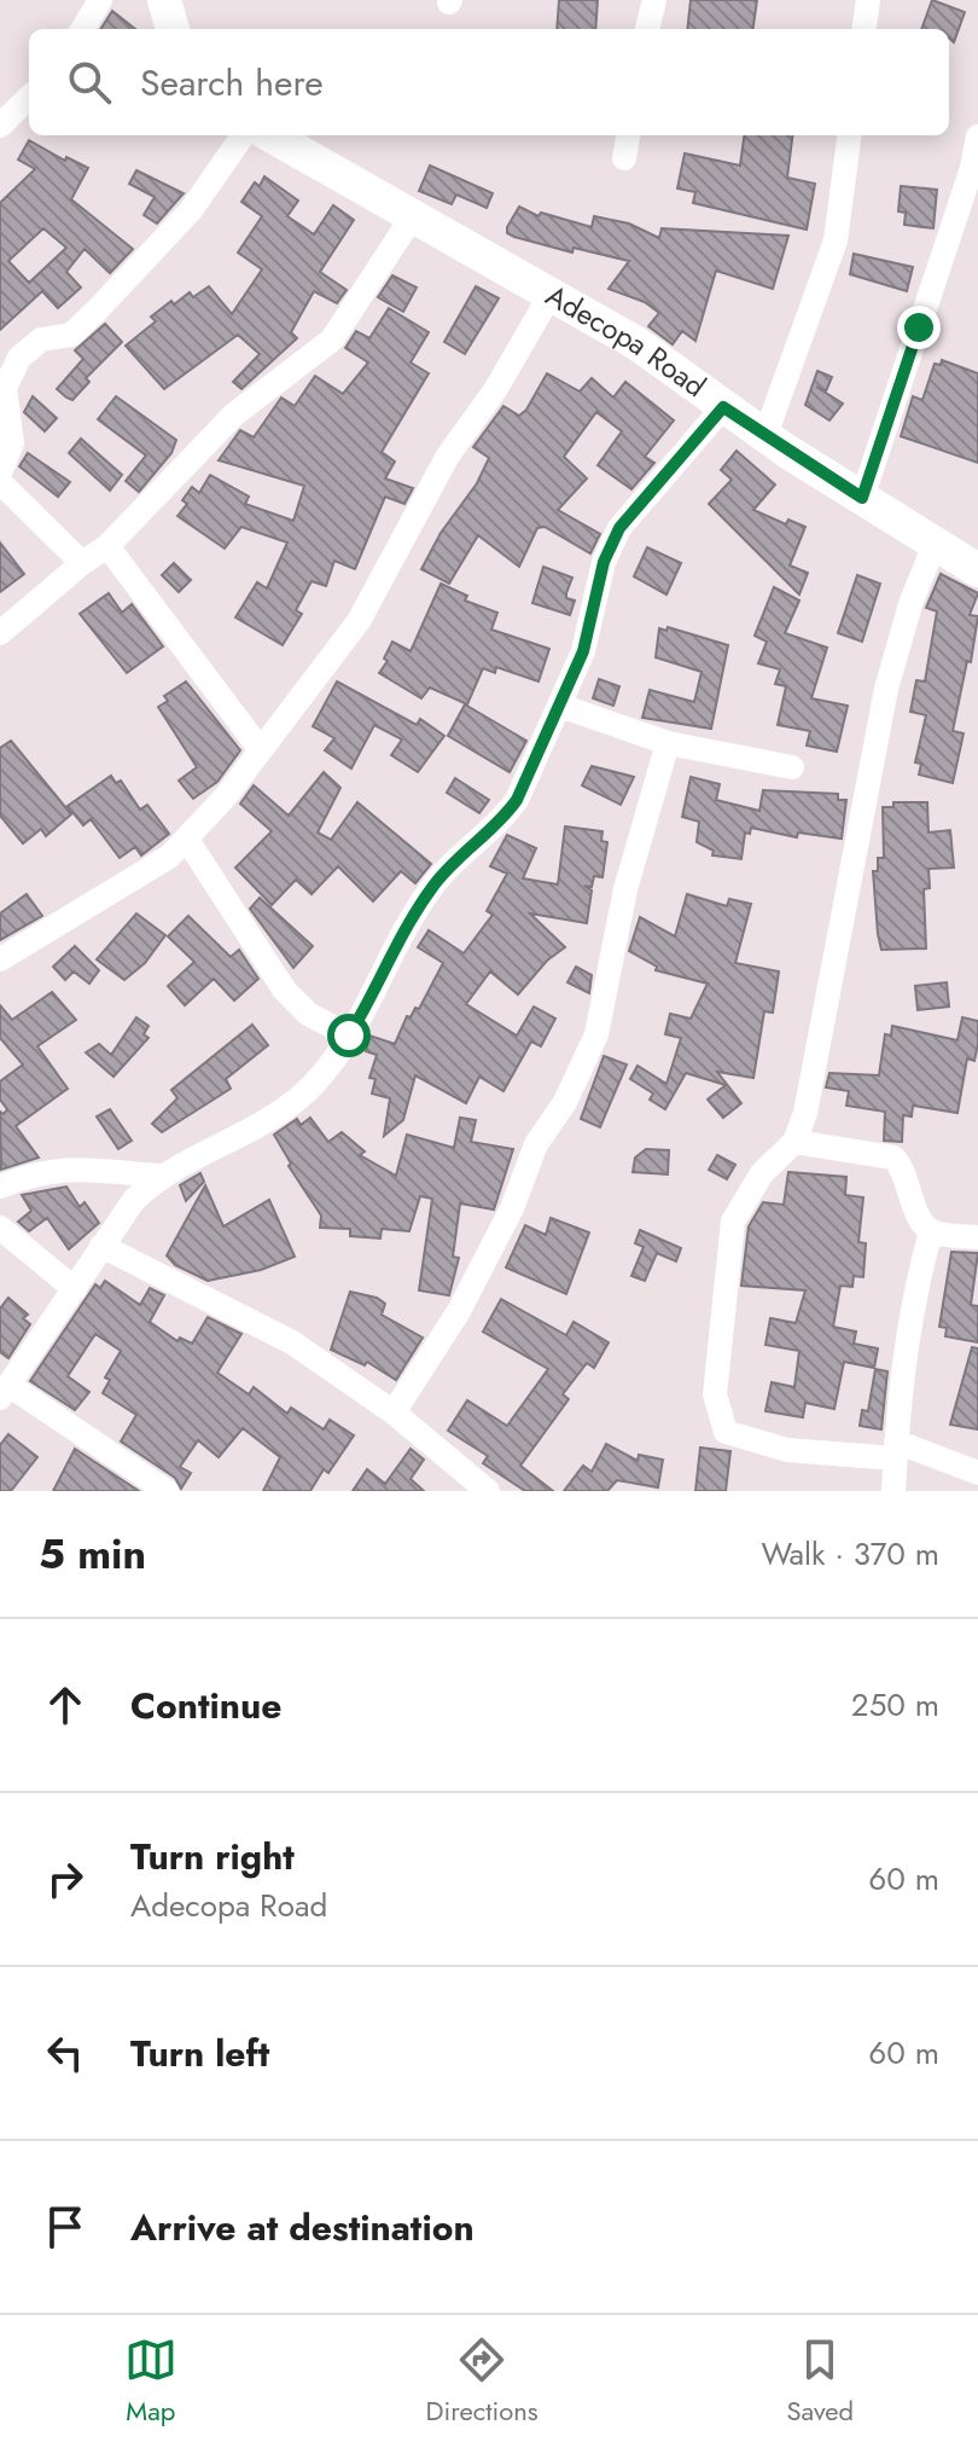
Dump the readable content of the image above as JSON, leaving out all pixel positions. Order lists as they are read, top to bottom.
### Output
{
  "streets": {
    "street": ["Adecopa Road"]
  },
  "page": {
    "search": "Search here",
    "heading": ["5 min", "Walk · 370 m"],
    "list": [
      ["Continue", "250 m"],
      ["Turn right", "Adecopa Road", "60 m"],
      ["Turn left", "60 m"],
      "Arrive at destination"
    ],
    "nav": ["Map", "Directions", "Saved"]
  }
}
